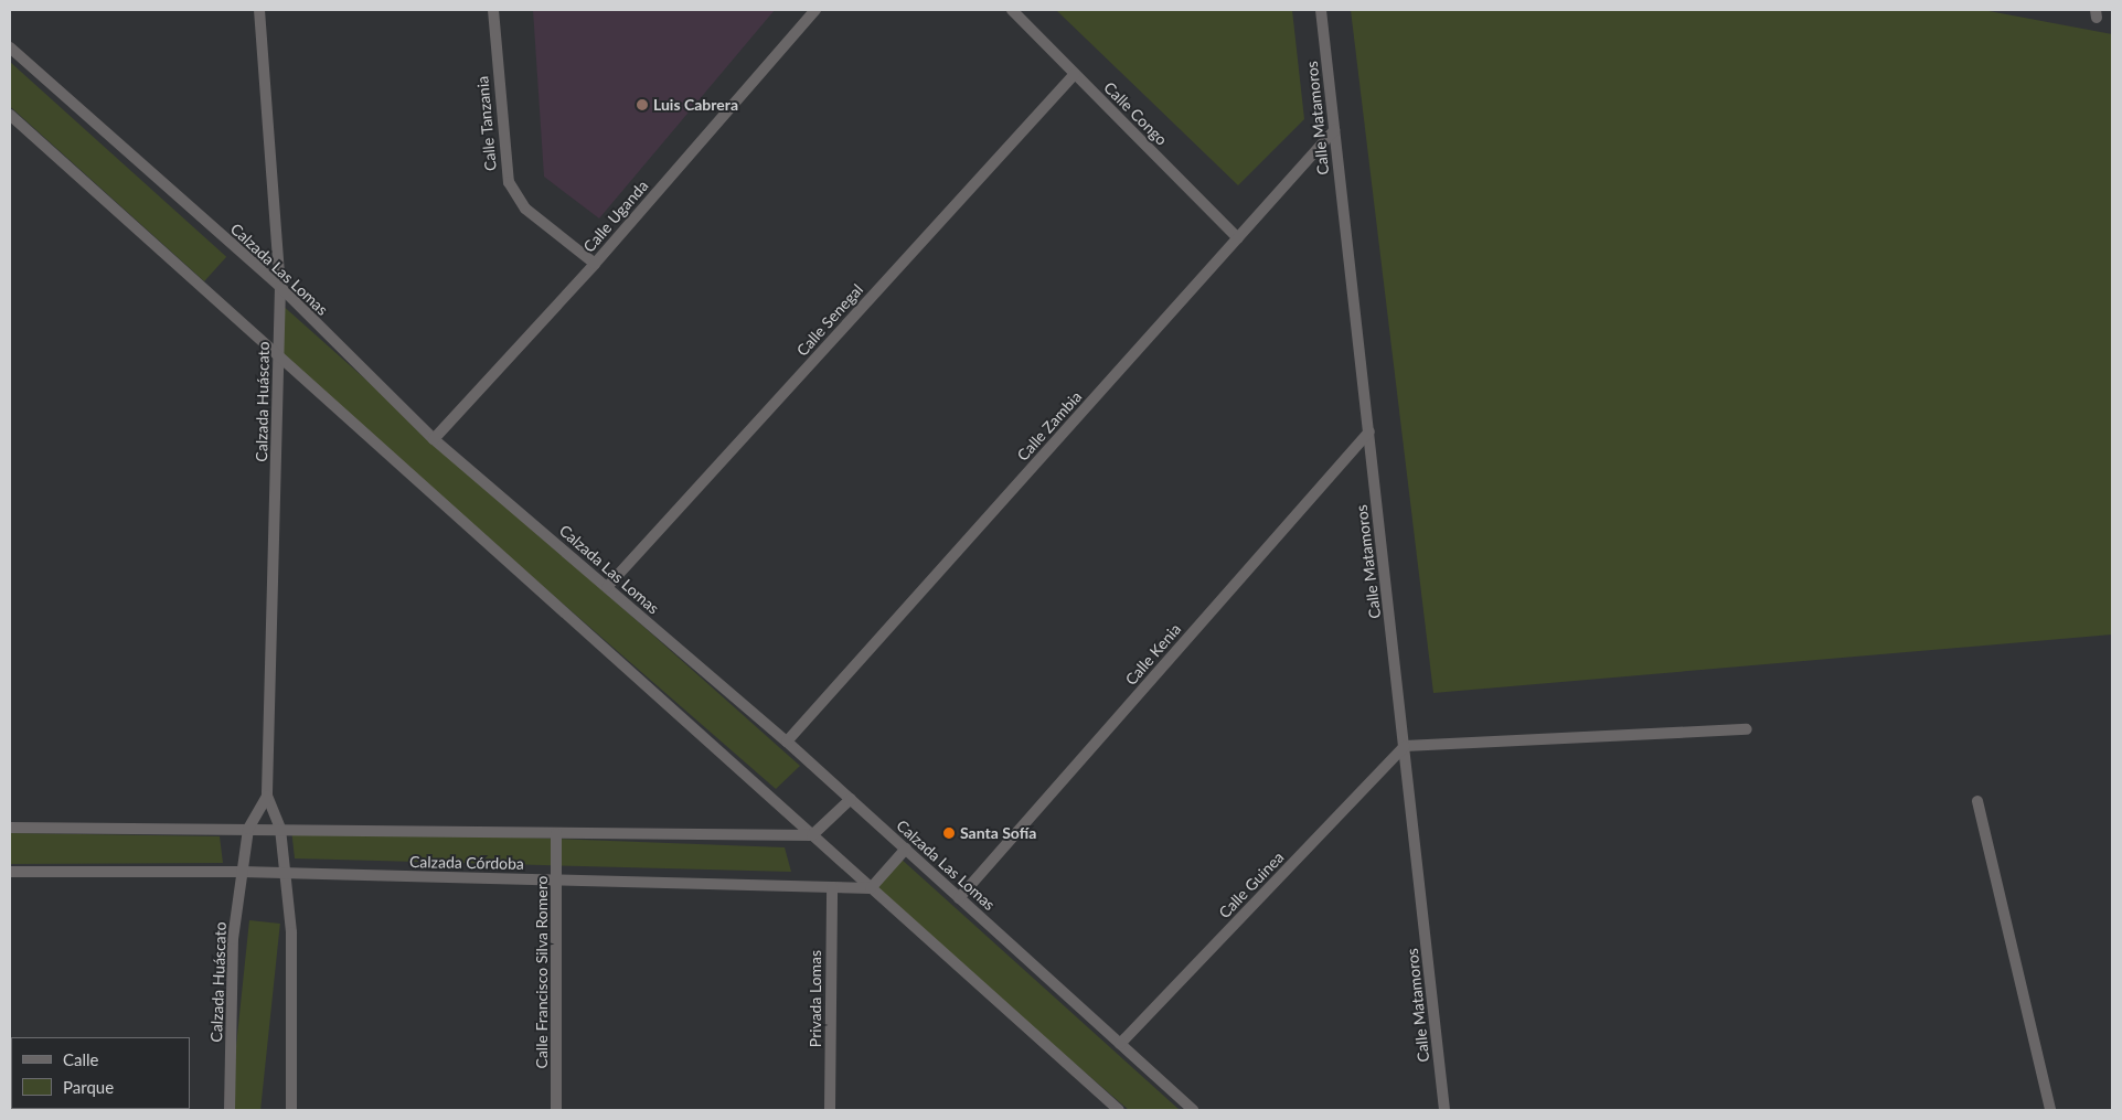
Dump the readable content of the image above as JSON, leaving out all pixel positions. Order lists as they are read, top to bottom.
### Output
{
  "streets": {
    "street": [
      "Calle Congo",
      "Calle Matamoros",
      "Calle Tanzania",
      "Calle Uganda",
      "Calzada Las Lomas",
      "Calle Senegal",
      "Calzada Huáscato",
      "Calle Zambia",
      "Calle Kenia",
      "Calzada Córdoba",
      "Calle Guinea",
      "Calle Francisco Silva Romero",
      "Privada Lomas"
    ]
  },
  "crossings": [
    ["Calle Congo", "Calle Senegal"],
    ["Calle Congo", "Calle Zambia"],
    ["Calle Matamoros", "Calle Zambia"],
    ["Calle Matamoros", "Calle Kenia"],
    ["Calle Matamoros", "Calle Guinea"],
    ["Calle Tanzania", "Calle Uganda"],
    ["Calle Uganda", "Calzada Las Lomas"],
    ["Calzada Las Lomas", "Calle Senegal"],
    ["Calzada Las Lomas", "Calzada Huáscato"],
    ["Calzada Las Lomas", "Calle Zambia"],
    ["Calzada Las Lomas", "Calle Kenia"],
    ["Calzada Las Lomas", "Calle Guinea"],
    ["Calzada Huáscato", "Calzada Córdoba"],
    ["Calzada Córdoba", "Calle Francisco Silva Romero"],
    ["Calzada Córdoba", "Privada Lomas"]
  ],
  "places": ["Luis Cabrera", "Santa Sofía"],
  "legend": ["Calle", "Parque"]
}
